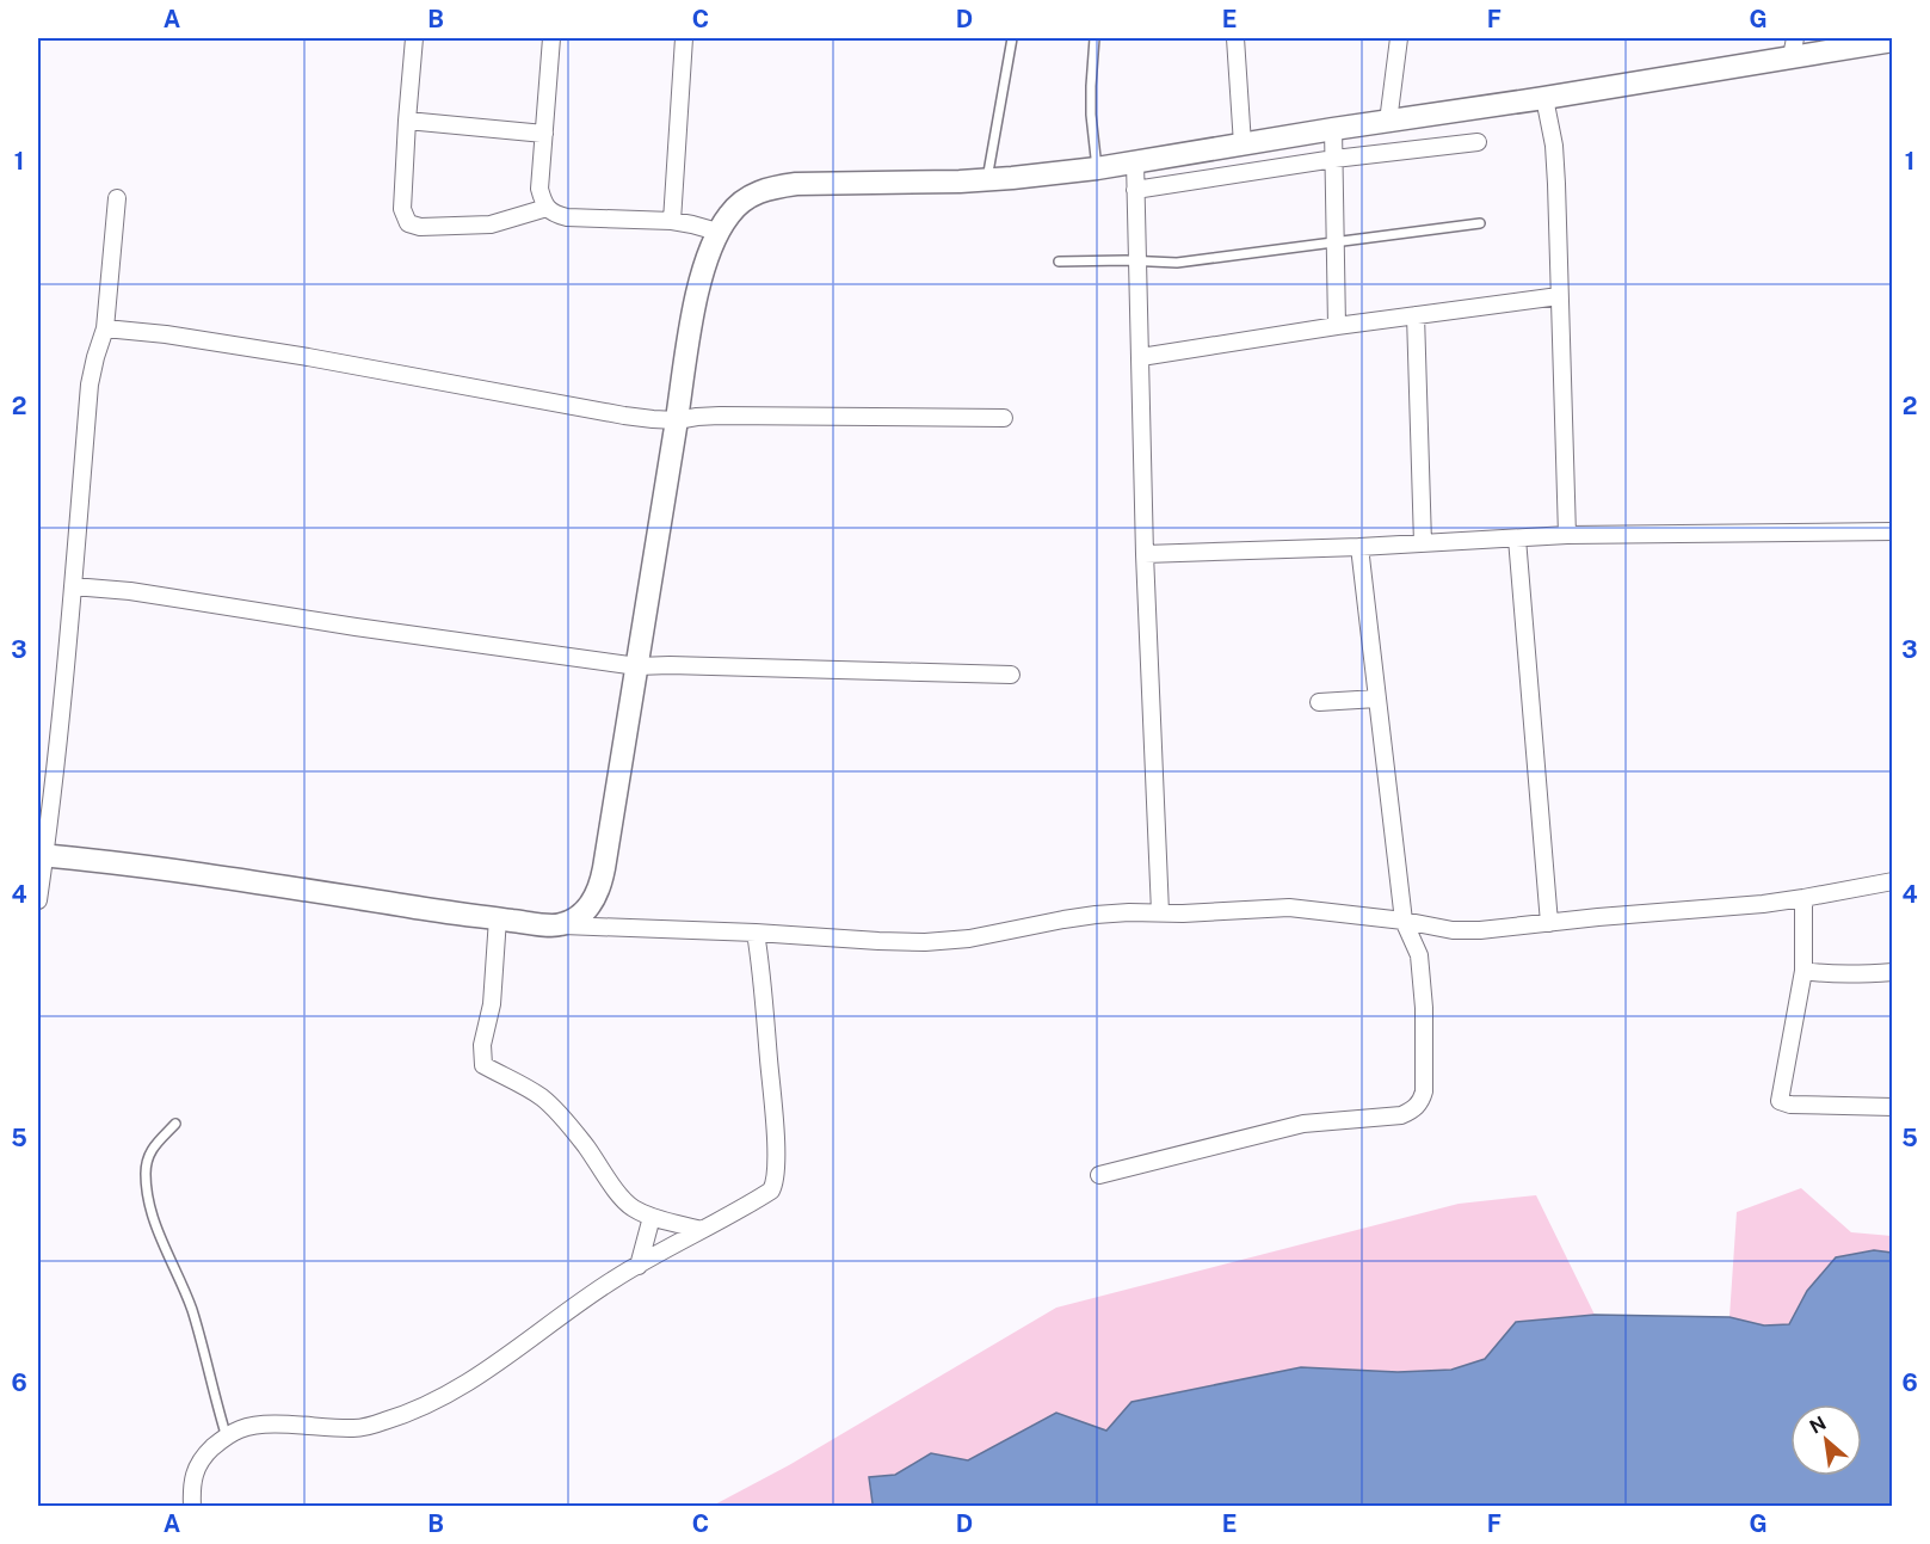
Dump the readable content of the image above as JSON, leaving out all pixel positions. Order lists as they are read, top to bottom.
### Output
{
  "north": "top left",
  "grid": {
    "columns": [
      "A",
      "B",
      "C",
      "D",
      "E",
      "F",
      "G"
    ],
    "rows": [
      "1",
      "2",
      "3",
      "4",
      "5",
      "6"
    ]
  }
}
